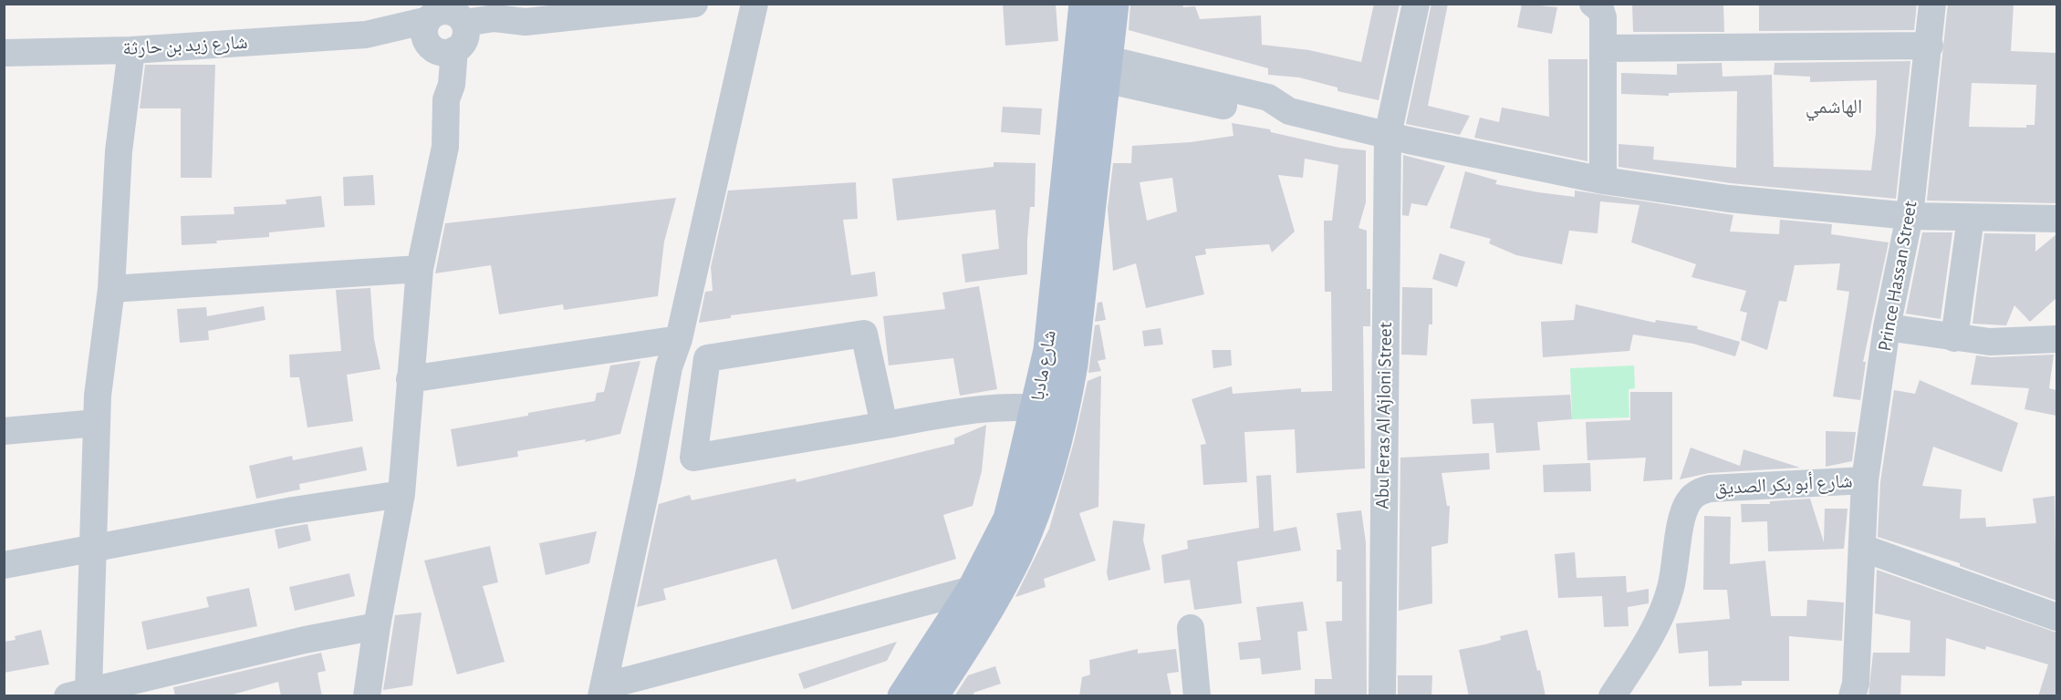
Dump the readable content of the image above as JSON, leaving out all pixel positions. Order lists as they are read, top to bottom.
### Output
{
  "streets": {
    "main road": ["شارع مادبا"],
    "street": [
      "شارع زيد بن حارثة",
      "Prince Hassan Street",
      "Abu Feras Al Ajloni Street",
      "شارع أبو بكر الصديق"
    ]
  },
  "crossings": [
    ["Prince Hassan Street", "شارع أبو بكر الصديق"]
  ],
  "districts": ["الهاشمي"]
}
